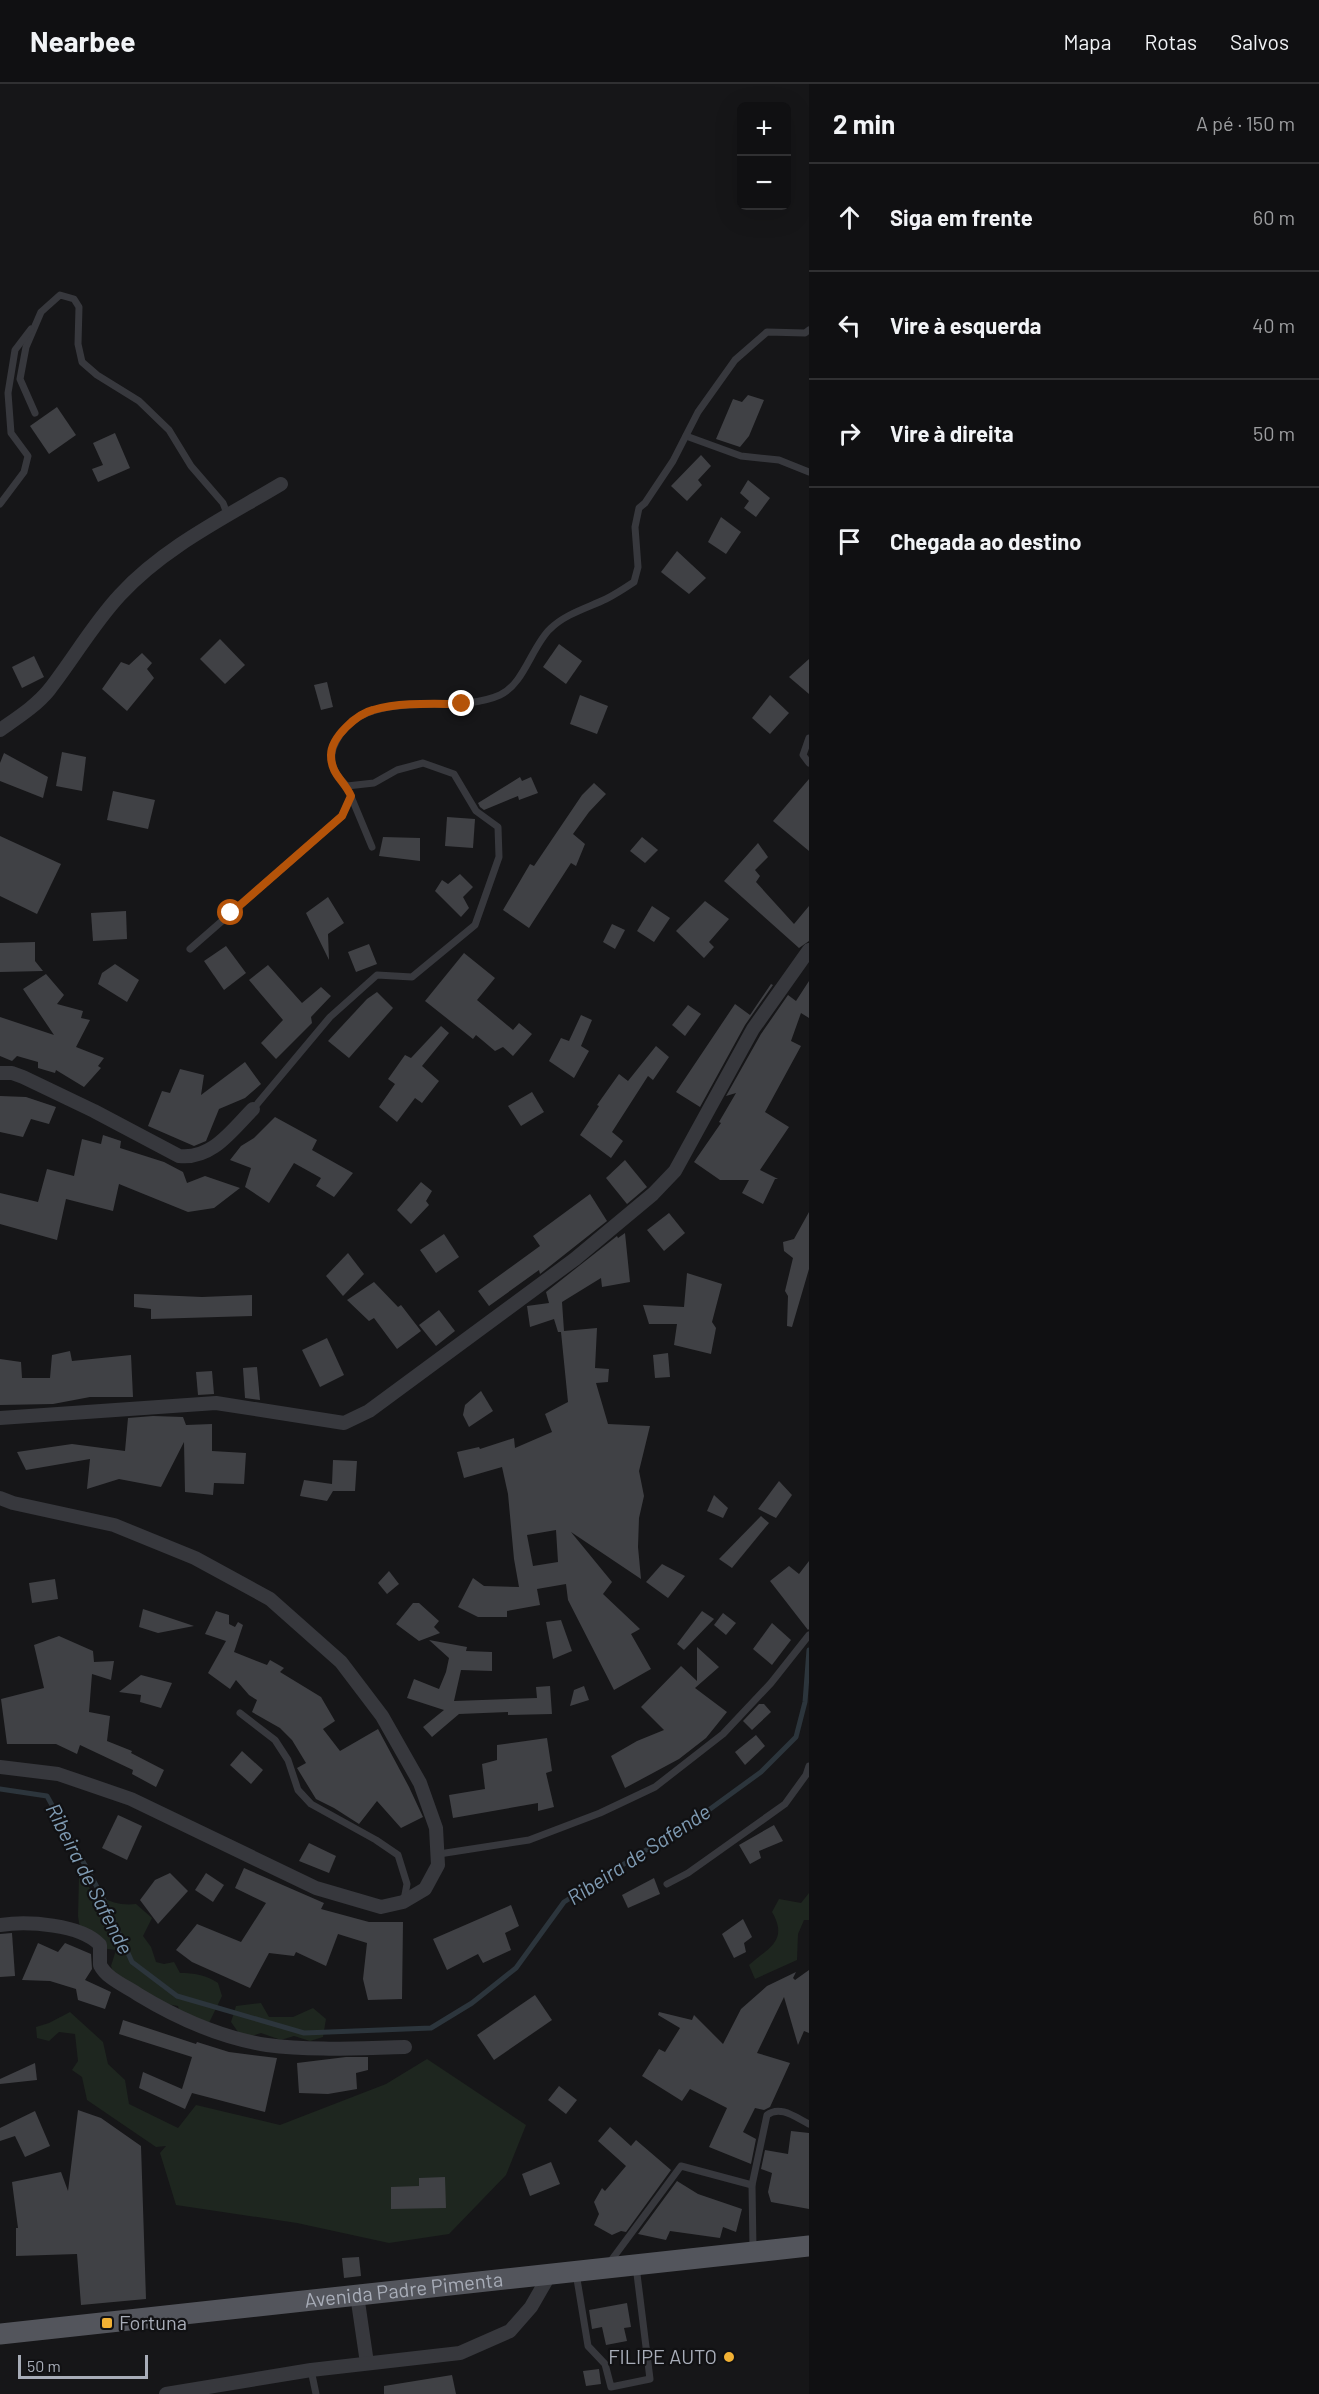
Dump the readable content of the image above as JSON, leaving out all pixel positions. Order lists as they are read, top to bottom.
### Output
{
  "streets": {
    "main road": ["Avenida Padre Pimenta"]
  },
  "water": ["Ribeira de Safende"],
  "places": {
    "transit": ["Fortuna"],
    "other": ["FILIPE AUTO"]
  },
  "scale_bar": "50 m",
  "page": {
    "header": "Nearbee",
    "nav": ["Mapa", "Rotas", "Salvos"],
    "heading": ["2 min", "A pé · 150 m"],
    "map_buttons": ["+", "−"],
    "list": [
      ["Siga em frente", "60 m"],
      ["Vire à esquerda", "40 m"],
      ["Vire à direita", "50 m"],
      "Chegada ao destino"
    ],
    "scale": "50 m"
  }
}
